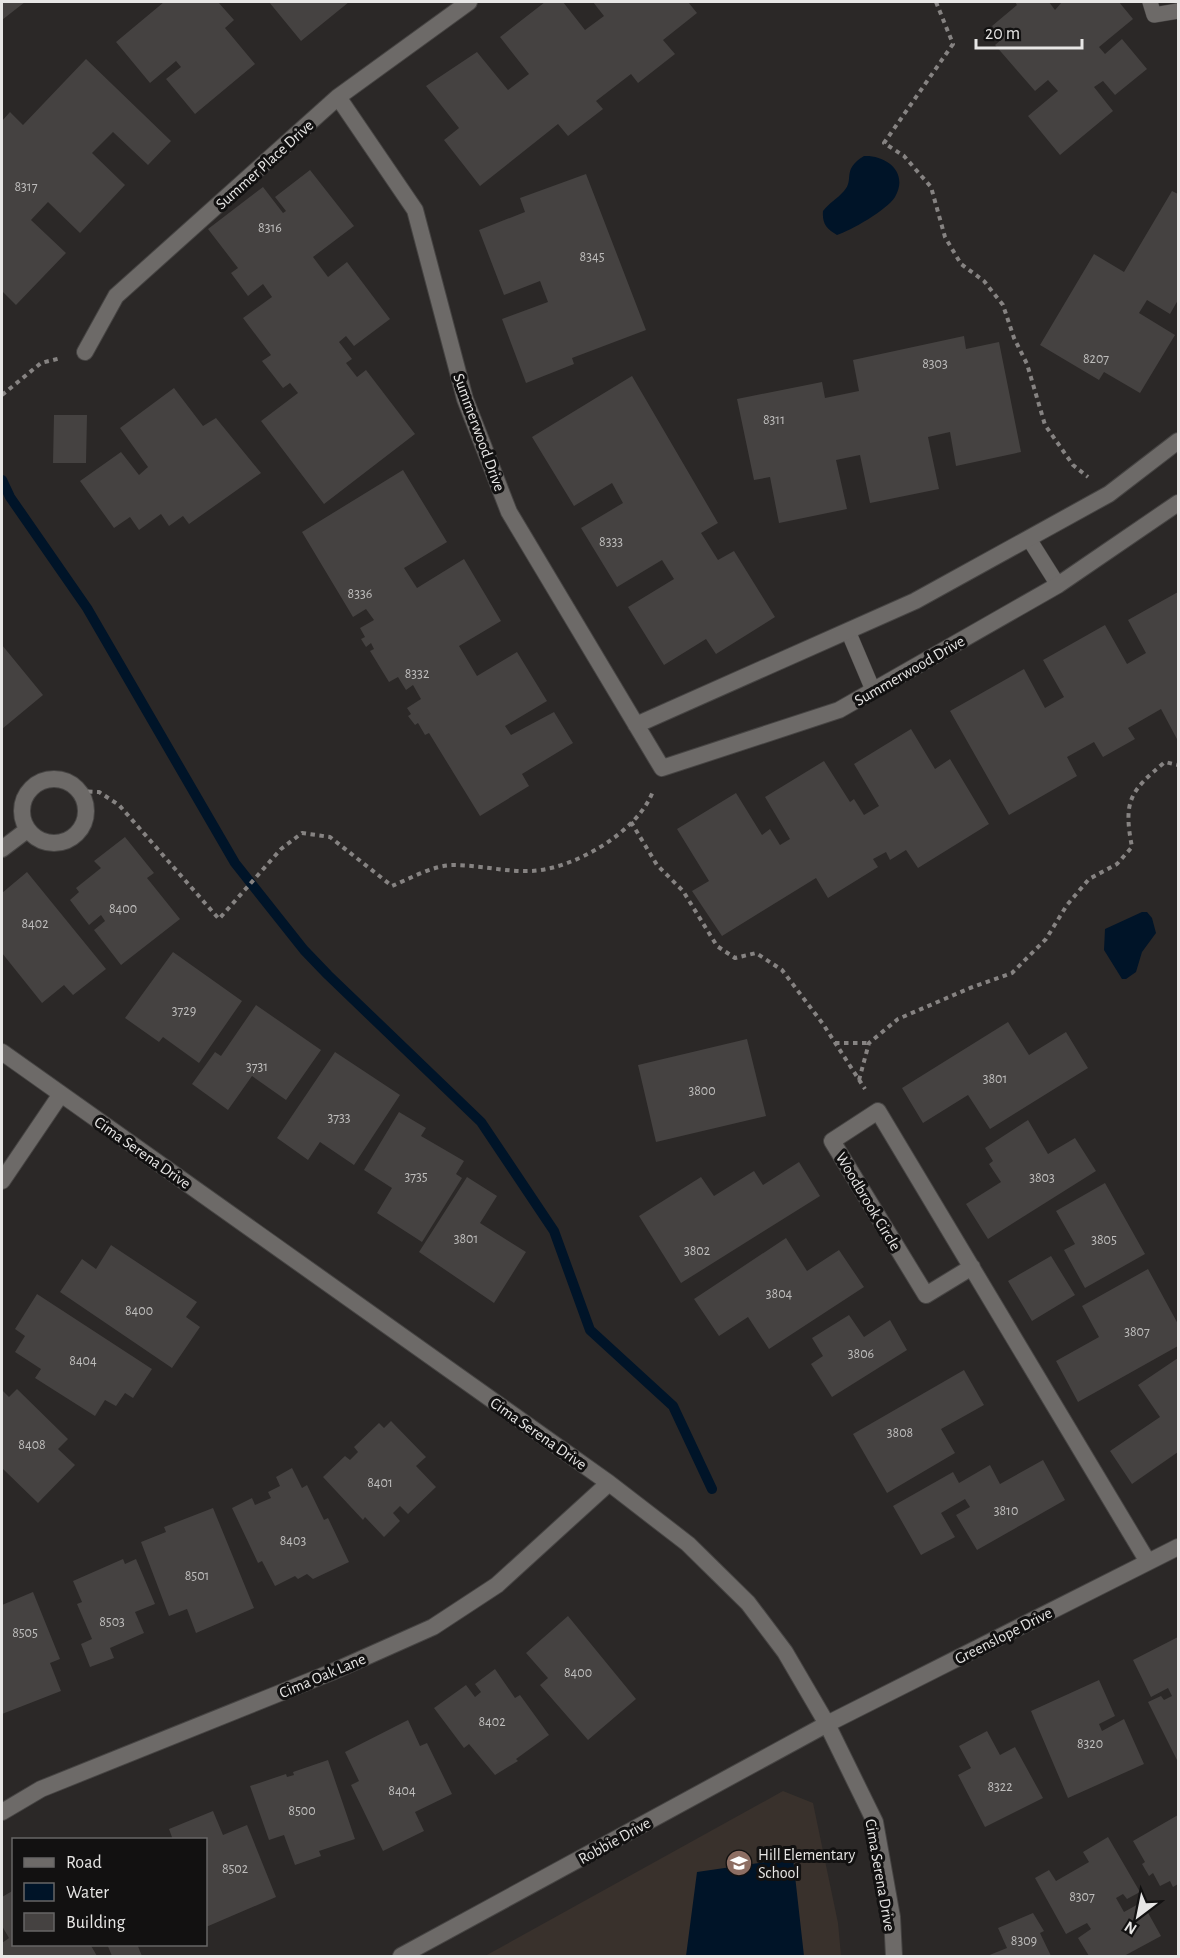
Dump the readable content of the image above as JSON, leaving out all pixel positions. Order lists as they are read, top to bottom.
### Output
{
  "streets": {
    "street": [
      "Summer Place Drive",
      "Summerwood Drive",
      "Cima Serena Drive",
      "Woodbrook Circle",
      "Greenslope Drive",
      "Cima Oak Lane",
      "Robbie Drive"
    ]
  },
  "crossings": [
    ["Summer Place Drive", "Summerwood Drive"],
    ["Cima Serena Drive", "Greenslope Drive"],
    ["Cima Serena Drive", "Cima Oak Lane"],
    ["Cima Serena Drive", "Robbie Drive"],
    ["Greenslope Drive", "Robbie Drive"]
  ],
  "places": {
    "school or university": ["Hill Elementary School"]
  },
  "house_numbers": [
    "8317",
    "8316",
    "8345",
    "8207",
    "8303",
    "8311",
    "8333",
    "8336",
    "8332",
    "8400",
    "8402",
    "3729",
    "3731",
    "3801",
    "3800",
    "3733",
    "3735",
    "3803",
    "3801",
    "3805",
    "3802",
    "3804",
    "8400",
    "3807",
    "3806",
    "8404",
    "3808",
    "8408",
    "8401",
    "3810",
    "8403",
    "8501",
    "8503",
    "8505",
    "8400",
    "8402",
    "8320",
    "8322",
    "8404",
    "8500",
    "8502",
    "8307",
    "8309"
  ],
  "legend": ["Road", "Water", "Building"],
  "scale_bar": "20 m",
  "north": "bottom left"
}
